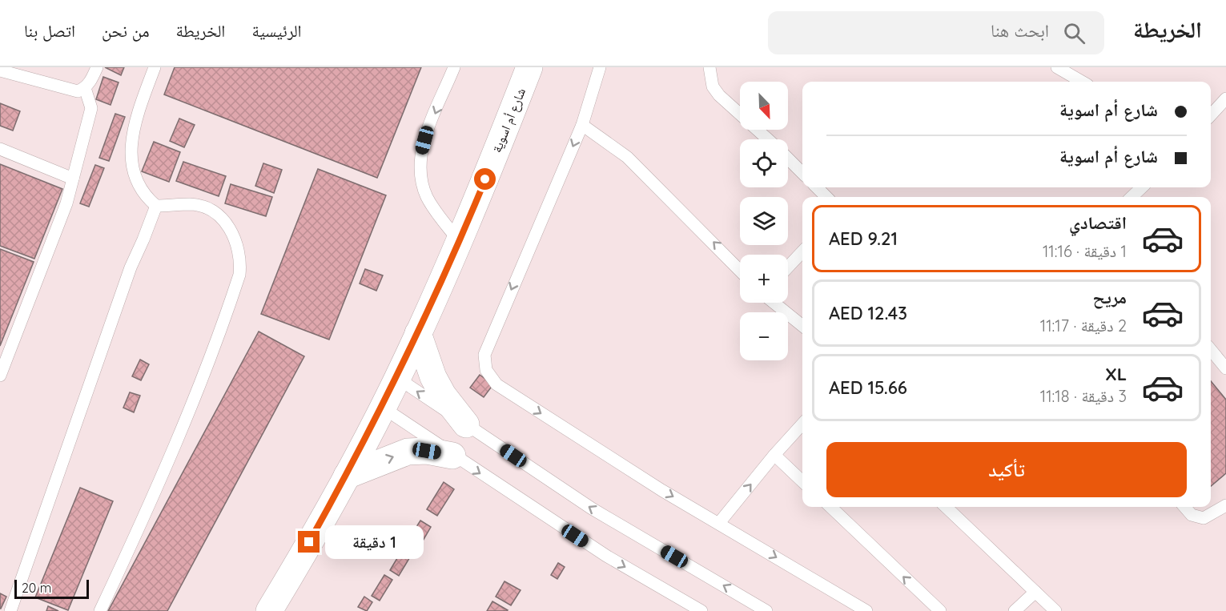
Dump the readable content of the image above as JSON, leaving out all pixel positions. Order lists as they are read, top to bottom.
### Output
{
  "streets": {
    "street": ["شارع أم اسوية"]
  },
  "scale_bar": "20 m",
  "north": "bottom right",
  "page": {
    "header": "الخريطة",
    "search": "ابحث هنا",
    "nav": [
      "الرئيسية",
      "الخريطة",
      "من نحن",
      "اتصل بنا"
    ],
    "map_buttons": ["+", "−"],
    "banner": ["شارع أم اسوية", "شارع أم اسوية"],
    "list": [
      {
        "name": "اقتصادي",
        "note": "1 دقيقة · 11:16",
        "value": "AED 9.21"
      },
      {
        "name": "مريح",
        "note": "2 دقيقة · 11:17",
        "value": "AED 12.43"
      },
      {
        "name": "XL",
        "note": "3 دقيقة · 11:18",
        "value": "AED 15.66"
      }
    ],
    "buttons": "تأكيد",
    "bubble": "1 دقيقة",
    "scale": "20 m"
  }
}
